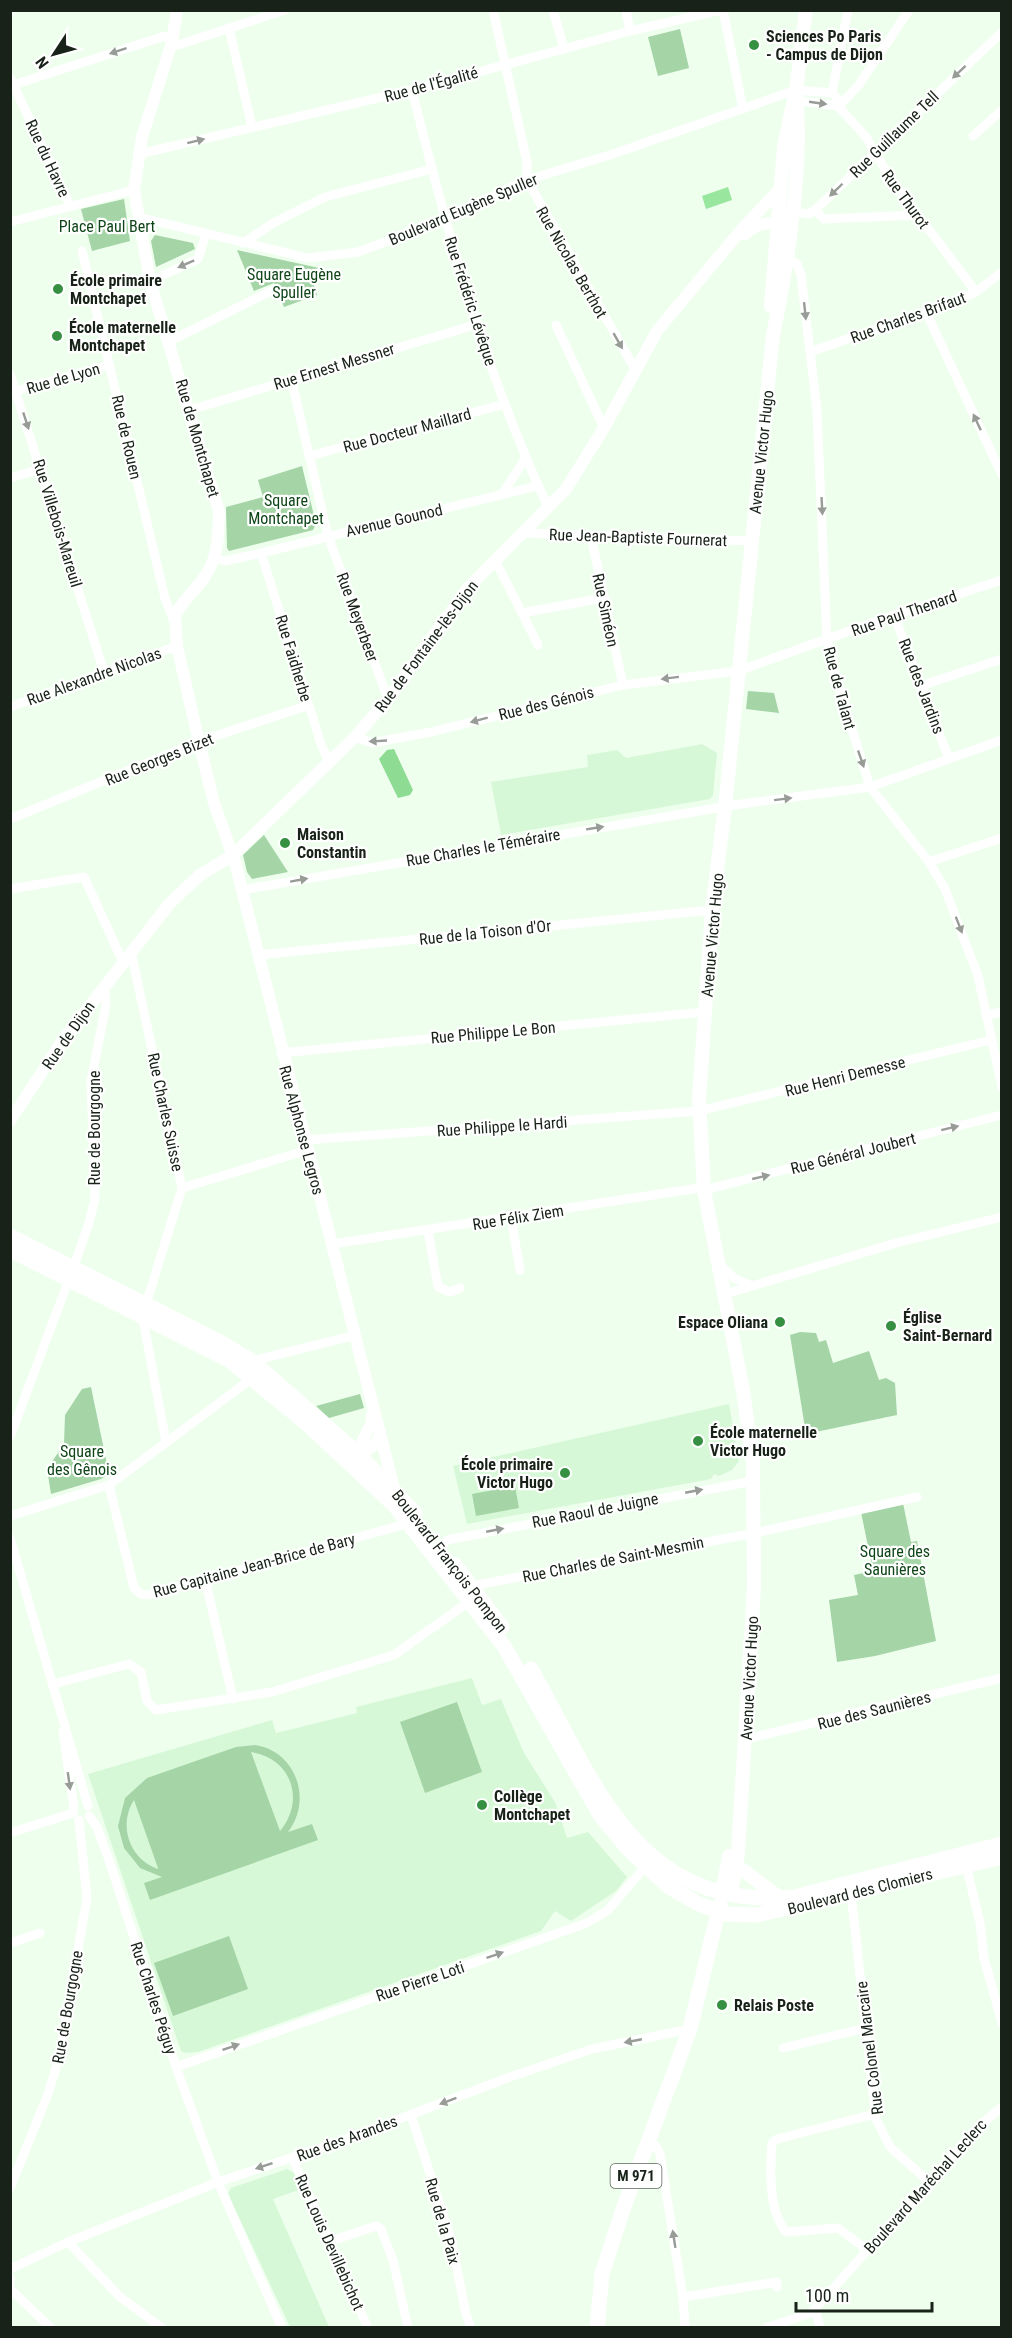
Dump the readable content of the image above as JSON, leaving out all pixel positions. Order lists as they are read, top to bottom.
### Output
{
  "streets": {
    "main road": [
      "Avenue Victor Hugo",
      "Boulevard François Pompon",
      "Boulevard des Clomiers",
      "M 971"
    ],
    "street": [
      "Rue de l'Égalité",
      "Rue Guillaume Tell",
      "Rue du Havre",
      "Rue Thurot",
      "Boulevard Eugène Spuller",
      "Rue Nicolas Berthot",
      "Rue Frédéric Lévêque",
      "Rue Charles Brifaut",
      "Rue Ernest Messner",
      "Rue de Lyon",
      "Rue Docteur Maillard",
      "Rue de Rouen",
      "Rue de Montchapet",
      "Avenue Gounod",
      "Rue Villebois-Mareuil",
      "Rue Jean-Baptiste Fournerat",
      "Rue Siméon",
      "Rue Paul Thenard",
      "Rue Meyerbeer",
      "Rue de Fontaine-lès-Dijon",
      "Rue Faidherbe",
      "Rue Alexandre Nicolas",
      "Rue des Jardins",
      "Rue de Talant",
      "Rue des Génois",
      "Rue Georges Bizet",
      "Rue Charles le Téméraire",
      "Rue de la Toison d'Or",
      "Rue Philippe Le Bon",
      "Rue de Dijon",
      "Rue Henri Demesse",
      "Rue Charles Suisse",
      "Rue Philippe le Hardi",
      "Rue de Bourgogne",
      "Rue Alphonse Legros",
      "Rue Général Joubert",
      "Rue Félix Ziem",
      "Rue Raoul de Juigne",
      "Rue Charles de Saint-Mesmin",
      "Rue Capitaine Jean-Brice de Bary",
      "Rue des Saunières",
      "Rue Pierre Loti",
      "Rue Charles Péguy",
      "Rue Colonel Marcaire",
      "Rue des Arandes",
      "Boulevard Maréchal Leclerc",
      "Rue de la Paix",
      "Rue Louis Devillebichot"
    ]
  },
  "crossings": [
    ["Rue de l'Égalité", "Rue Nicolas Berthot"],
    ["Rue de l'Égalité", "Rue Frédéric Lévêque"],
    ["Rue de l'Égalité", "Rue de Montchapet"],
    ["Rue Guillaume Tell", "Rue Thurot"],
    ["Rue Thurot", "Rue Charles Brifaut"],
    ["Boulevard Eugène Spuller", "Rue Nicolas Berthot"],
    ["Boulevard Eugène Spuller", "Rue Frédéric Lévêque"],
    ["Boulevard Eugène Spuller", "Rue de Montchapet"],
    ["Boulevard Eugène Spuller", "Avenue Victor Hugo"],
    ["Rue Nicolas Berthot", "Rue de Fontaine-lès-Dijon"],
    ["Rue Frédéric Lévêque", "Rue Ernest Messner"],
    ["Rue Frédéric Lévêque", "Rue Docteur Maillard"],
    ["Rue Frédéric Lévêque", "Avenue Gounod"],
    ["Rue Frédéric Lévêque", "Rue de Fontaine-lès-Dijon"],
    ["Rue Charles Brifaut", "Rue de Talant"],
    ["Rue Ernest Messner", "Rue de Montchapet"],
    ["Rue Ernest Messner", "Rue Meyerbeer"],
    ["Rue de Lyon", "Rue de Rouen"],
    ["Rue de Lyon", "Rue Villebois-Mareuil"],
    ["Rue Docteur Maillard", "Rue Meyerbeer"],
    ["Rue de Rouen", "Rue de Montchapet"],
    ["Rue de Montchapet", "Avenue Gounod"],
    ["Avenue Victor Hugo", "Rue Jean-Baptiste Fournerat"],
    ["Avenue Victor Hugo", "Rue Paul Thenard"],
    ["Avenue Victor Hugo", "Rue de Fontaine-lès-Dijon"],
    ["Avenue Victor Hugo", "Rue de Talant"],
    ["Avenue Victor Hugo", "Rue des Génois"],
    ["Avenue Victor Hugo", "Rue Charles le Téméraire"],
    ["Avenue Victor Hugo", "Rue de la Toison d'Or"],
    ["Avenue Victor Hugo", "Rue Philippe Le Bon"],
    ["Avenue Victor Hugo", "Rue Henri Demesse"],
    ["Avenue Victor Hugo", "Rue Philippe le Hardi"],
    ["Avenue Victor Hugo", "Rue Général Joubert"],
    ["Avenue Victor Hugo", "Rue Félix Ziem"],
    ["Avenue Victor Hugo", "Rue Raoul de Juigne"],
    ["Avenue Victor Hugo", "Rue Charles de Saint-Mesmin"],
    ["Avenue Victor Hugo", "Boulevard François Pompon"],
    ["Avenue Victor Hugo", "Rue des Saunières"],
    ["Avenue Victor Hugo", "Boulevard des Clomiers"],
    ["Avenue Victor Hugo", "Rue des Arandes"],
    ["Avenue Victor Hugo", "M 971"],
    ["Avenue Gounod", "Rue Meyerbeer"],
    ["Avenue Gounod", "Rue Faidherbe"],
    ["Rue Villebois-Mareuil", "Rue Alexandre Nicolas"],
    ["Rue Jean-Baptiste Fournerat", "Rue Siméon"],
    ["Rue Jean-Baptiste Fournerat", "Rue de Fontaine-lès-Dijon"],
    ["Rue Siméon", "Rue des Génois"],
    ["Rue Paul Thenard", "Rue des Jardins"],
    ["Rue Paul Thenard", "Rue de Talant"],
    ["Rue Paul Thenard", "Rue des Génois"],
    ["Rue Meyerbeer", "Rue de Fontaine-lès-Dijon"],
    ["Rue de Fontaine-lès-Dijon", "Rue Faidherbe"],
    ["Rue de Fontaine-lès-Dijon", "Rue des Génois"],
    ["Rue de Fontaine-lès-Dijon", "Rue de Dijon"],
    ["Rue de Fontaine-lès-Dijon", "Rue Charles Suisse"],
    ["Rue de Fontaine-lès-Dijon", "Rue Alphonse Legros"],
    ["Rue de Fontaine-lès-Dijon", "M 971"],
    ["Rue Faidherbe", "Rue Georges Bizet"],
    ["Rue des Jardins", "Rue Charles le Téméraire"],
    ["Rue de Talant", "Rue Charles le Téméraire"],
    ["Rue de Talant", "Rue Henri Demesse"],
    ["Rue de Talant", "M 971"],
    ["Rue Charles le Téméraire", "Rue Alphonse Legros"],
    ["Rue de la Toison d'Or", "Rue Alphonse Legros"],
    ["Rue Philippe Le Bon", "Rue Alphonse Legros"],
    ["Rue de Dijon", "Rue Charles Suisse"],
    ["Rue de Dijon", "Rue de Bourgogne"],
    ["Rue Henri Demesse", "Rue Philippe le Hardi"],
    ["Rue Charles Suisse", "Rue Philippe le Hardi"],
    ["Rue Charles Suisse", "Boulevard François Pompon"],
    ["Rue Philippe le Hardi", "Rue Alphonse Legros"],
    ["Rue de Bourgogne", "Boulevard François Pompon"],
    ["Rue de Bourgogne", "Rue Charles Péguy"],
    ["Rue Alphonse Legros", "Rue Félix Ziem"],
    ["Rue Alphonse Legros", "Boulevard François Pompon"],
    ["Rue Général Joubert", "Rue Félix Ziem"],
    ["Rue Raoul de Juigne", "Boulevard François Pompon"],
    ["Rue Charles de Saint-Mesmin", "Boulevard François Pompon"],
    ["Boulevard François Pompon", "Rue Capitaine Jean-Brice de Bary"],
    ["Boulevard François Pompon", "Boulevard des Clomiers"],
    ["Boulevard François Pompon", "Rue Pierre Loti"],
    ["Boulevard des Clomiers", "Rue Colonel Marcaire"],
    ["Rue Pierre Loti", "Rue Charles Péguy"],
    ["Rue Charles Péguy", "Rue des Arandes"],
    ["Rue Colonel Marcaire", "Boulevard Maréchal Leclerc"],
    ["Rue des Arandes", "M 971"],
    ["Rue des Arandes", "Rue de la Paix"],
    ["Rue des Arandes", "Rue Louis Devillebichot"]
  ],
  "one_way": [
    "Rue de Talant",
    "Rue des Génois",
    "Rue Charles le Téméraire",
    "Rue Général Joubert",
    "Rue Raoul de Juigne",
    "Rue Pierre Loti",
    "Rue des Arandes"
  ],
  "parks": [
    "Place Paul Bert",
    "Square Eugène Spuller",
    "Square Montchapet",
    "Square des Gênois",
    "Square des Saunières"
  ],
  "places": [
    "Sciences Po Paris - Campus de Dijon",
    "École primaire Montchapet",
    "École maternelle Montchapet",
    "Maison Constantin",
    "Espace Oliana",
    "Église Saint-Bernard",
    "École maternelle Victor Hugo",
    "École primaire Victor Hugo",
    "Collège Montchapet",
    "Relais Poste"
  ],
  "scale_bar": "100 m",
  "north": "bottom left"
}
